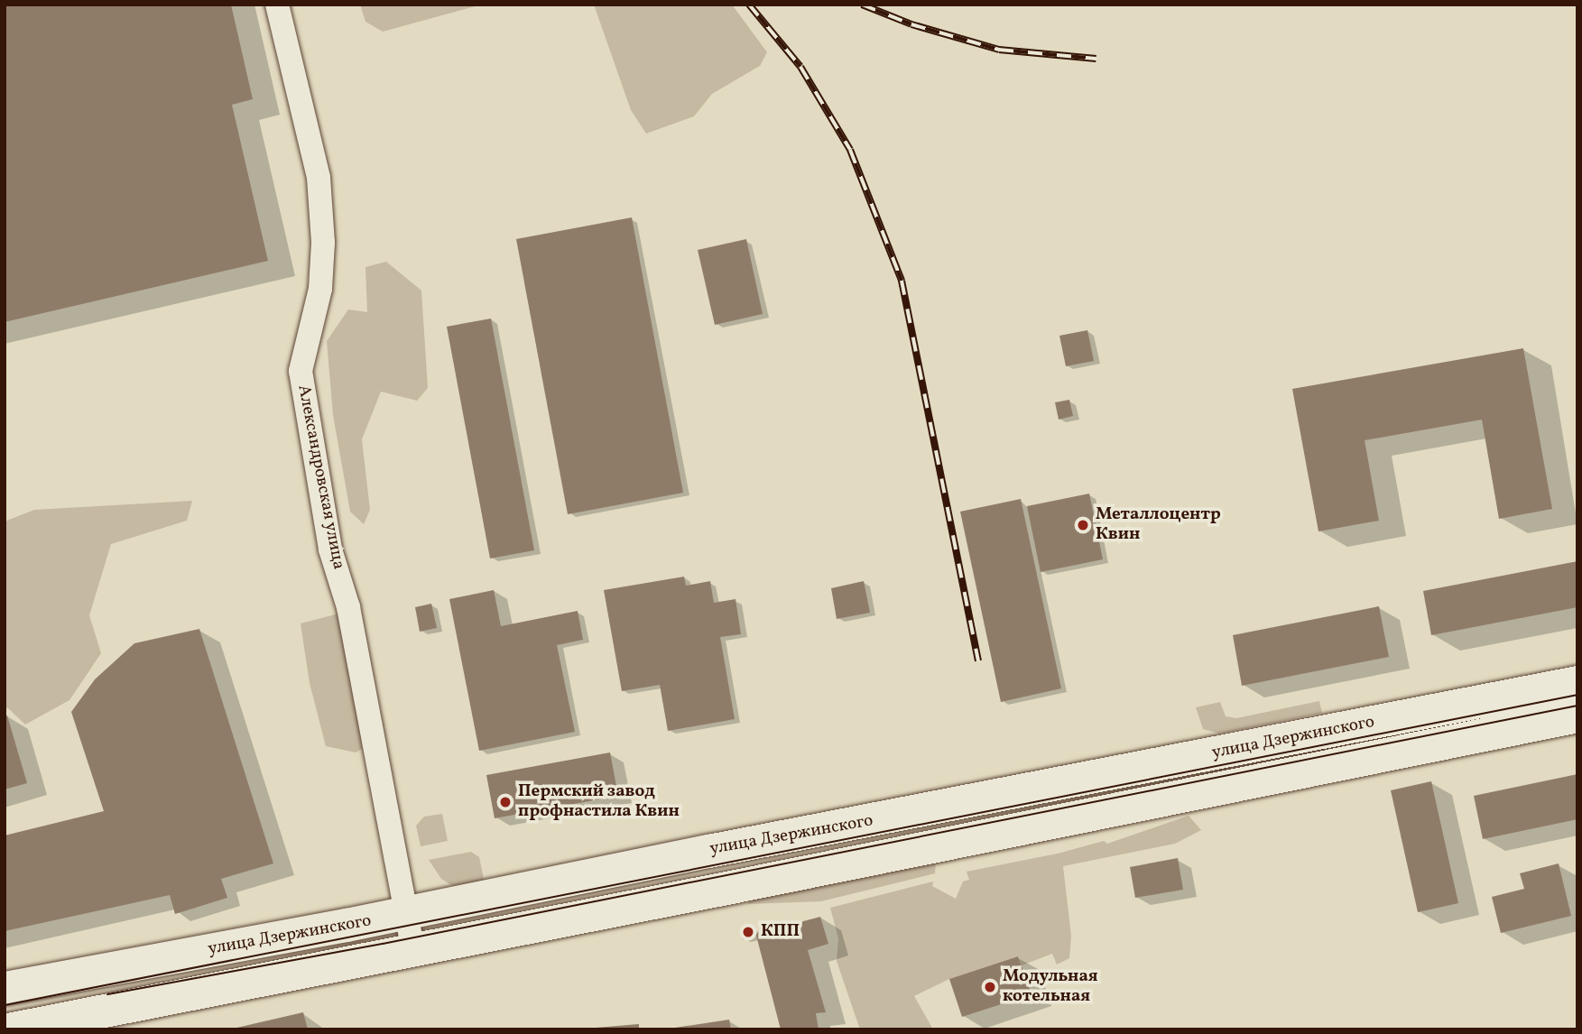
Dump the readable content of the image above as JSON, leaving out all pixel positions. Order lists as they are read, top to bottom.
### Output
{
  "streets": {
    "main road": ["улица Дзержинского"],
    "street": ["Александровская улица"]
  },
  "crossings": [
    ["Александровская улица", "улица Дзержинского"]
  ],
  "places": [
    "Металлоцентр Квин",
    "Пермский завод профнастила Квин",
    "КПП",
    "Модульная котельная"
  ]
}
